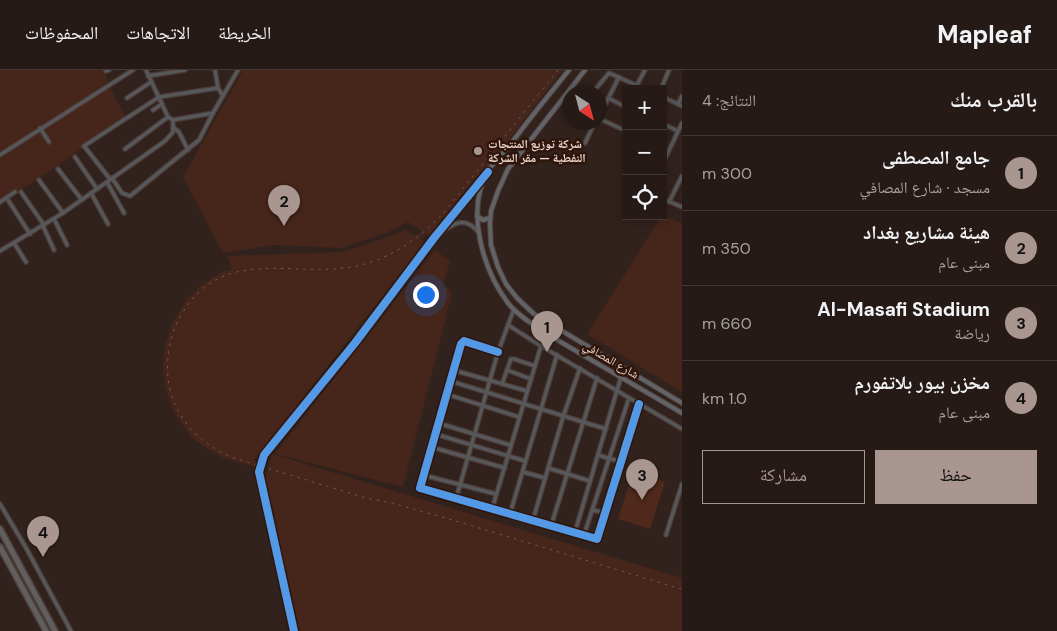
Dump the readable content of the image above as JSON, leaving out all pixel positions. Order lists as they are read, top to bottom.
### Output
{
  "streets": {
    "main road": ["شارع المصافي"]
  },
  "places": ["شركة توزيع المنتجات النفطية — مقر الشركة"],
  "north": "bottom right",
  "page": {
    "header": "Mapleaf",
    "nav": ["الخريطة", "الاتجاهات", "المحفوظات"],
    "heading": ["بالقرب منك", "النتائج: 4"],
    "map_buttons": ["+", "−"],
    "list": [
      {
        "mark": "1",
        "name": "جامع المصطفى",
        "note": "مسجد · شارع المصافي",
        "value": "300 m"
      },
      {
        "mark": "2",
        "name": "هيئة مشاريع بغداد",
        "note": "مبنى عام",
        "value": "350 m"
      },
      {
        "mark": "3",
        "name": "Al-Masafi Stadium",
        "note": "رياضة",
        "value": "660 m"
      },
      {
        "mark": "4",
        "name": "مخزن بيور بلاتفورم",
        "note": "مبنى عام",
        "value": "1.0 km"
      }
    ],
    "pins": [
      "2",
      "1",
      "3",
      "4"
    ],
    "buttons": ["حفظ", "مشاركة"]
  }
}
